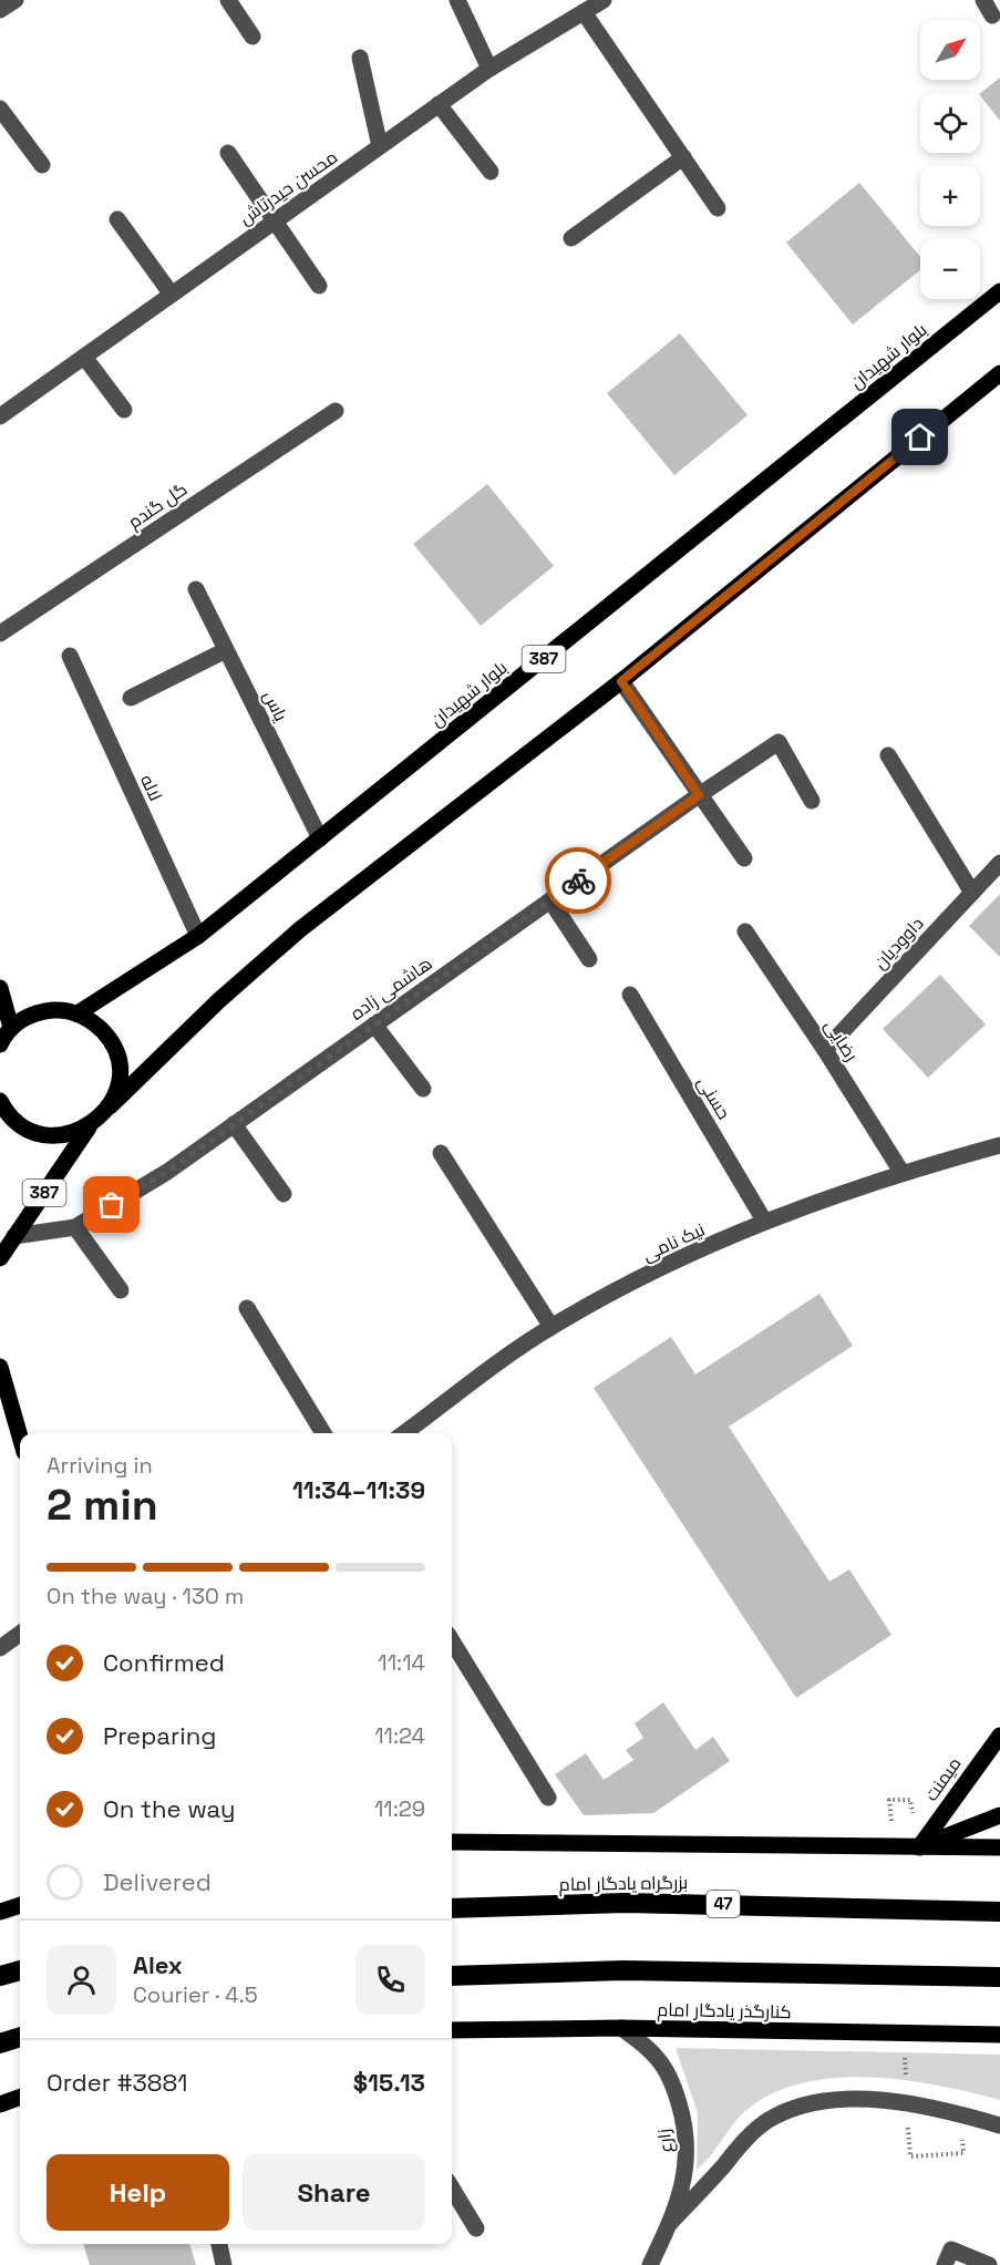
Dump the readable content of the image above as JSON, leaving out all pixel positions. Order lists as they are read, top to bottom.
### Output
{
  "streets": {
    "highway": ["بزرگراه یادگار امام", "47"],
    "main road": [
      "بلوار شهیدان",
      "387",
      "میمنت",
      "کنارگذر یادگار امام"
    ],
    "street": [
      "محسن حیدرتاش",
      "گل گندم",
      "یاس",
      "لاله",
      "داوودیان",
      "هاشمی زاده",
      "رضایی",
      "حسنی",
      "نیک نامی",
      "زارع"
    ]
  },
  "crossings": [
    ["بلوار شهیدان", "یاس"],
    ["بلوار شهیدان", "لاله"],
    ["387", "هاشمی زاده"],
    ["داوودیان", "رضایی"],
    ["رضایی", "نیک نامی"],
    ["حسنی", "نیک نامی"],
    ["کنارگذر یادگار امام", "زارع"]
  ],
  "north": "top right",
  "page": {
    "map_buttons": ["+", "−"],
    "heading": ["2 min", "Arriving in", "11:34–11:39"],
    "panel": [
      "Alex",
      "Courier · 4.5",
      "Order #3881",
      "$15.13"
    ],
    "bar": "On the way · 130 m",
    "list": [
      ["Confirmed", "11:14"],
      ["Preparing", "11:24"],
      ["On the way", "11:29"],
      "Delivered"
    ],
    "buttons": ["Help", "Share"]
  }
}
